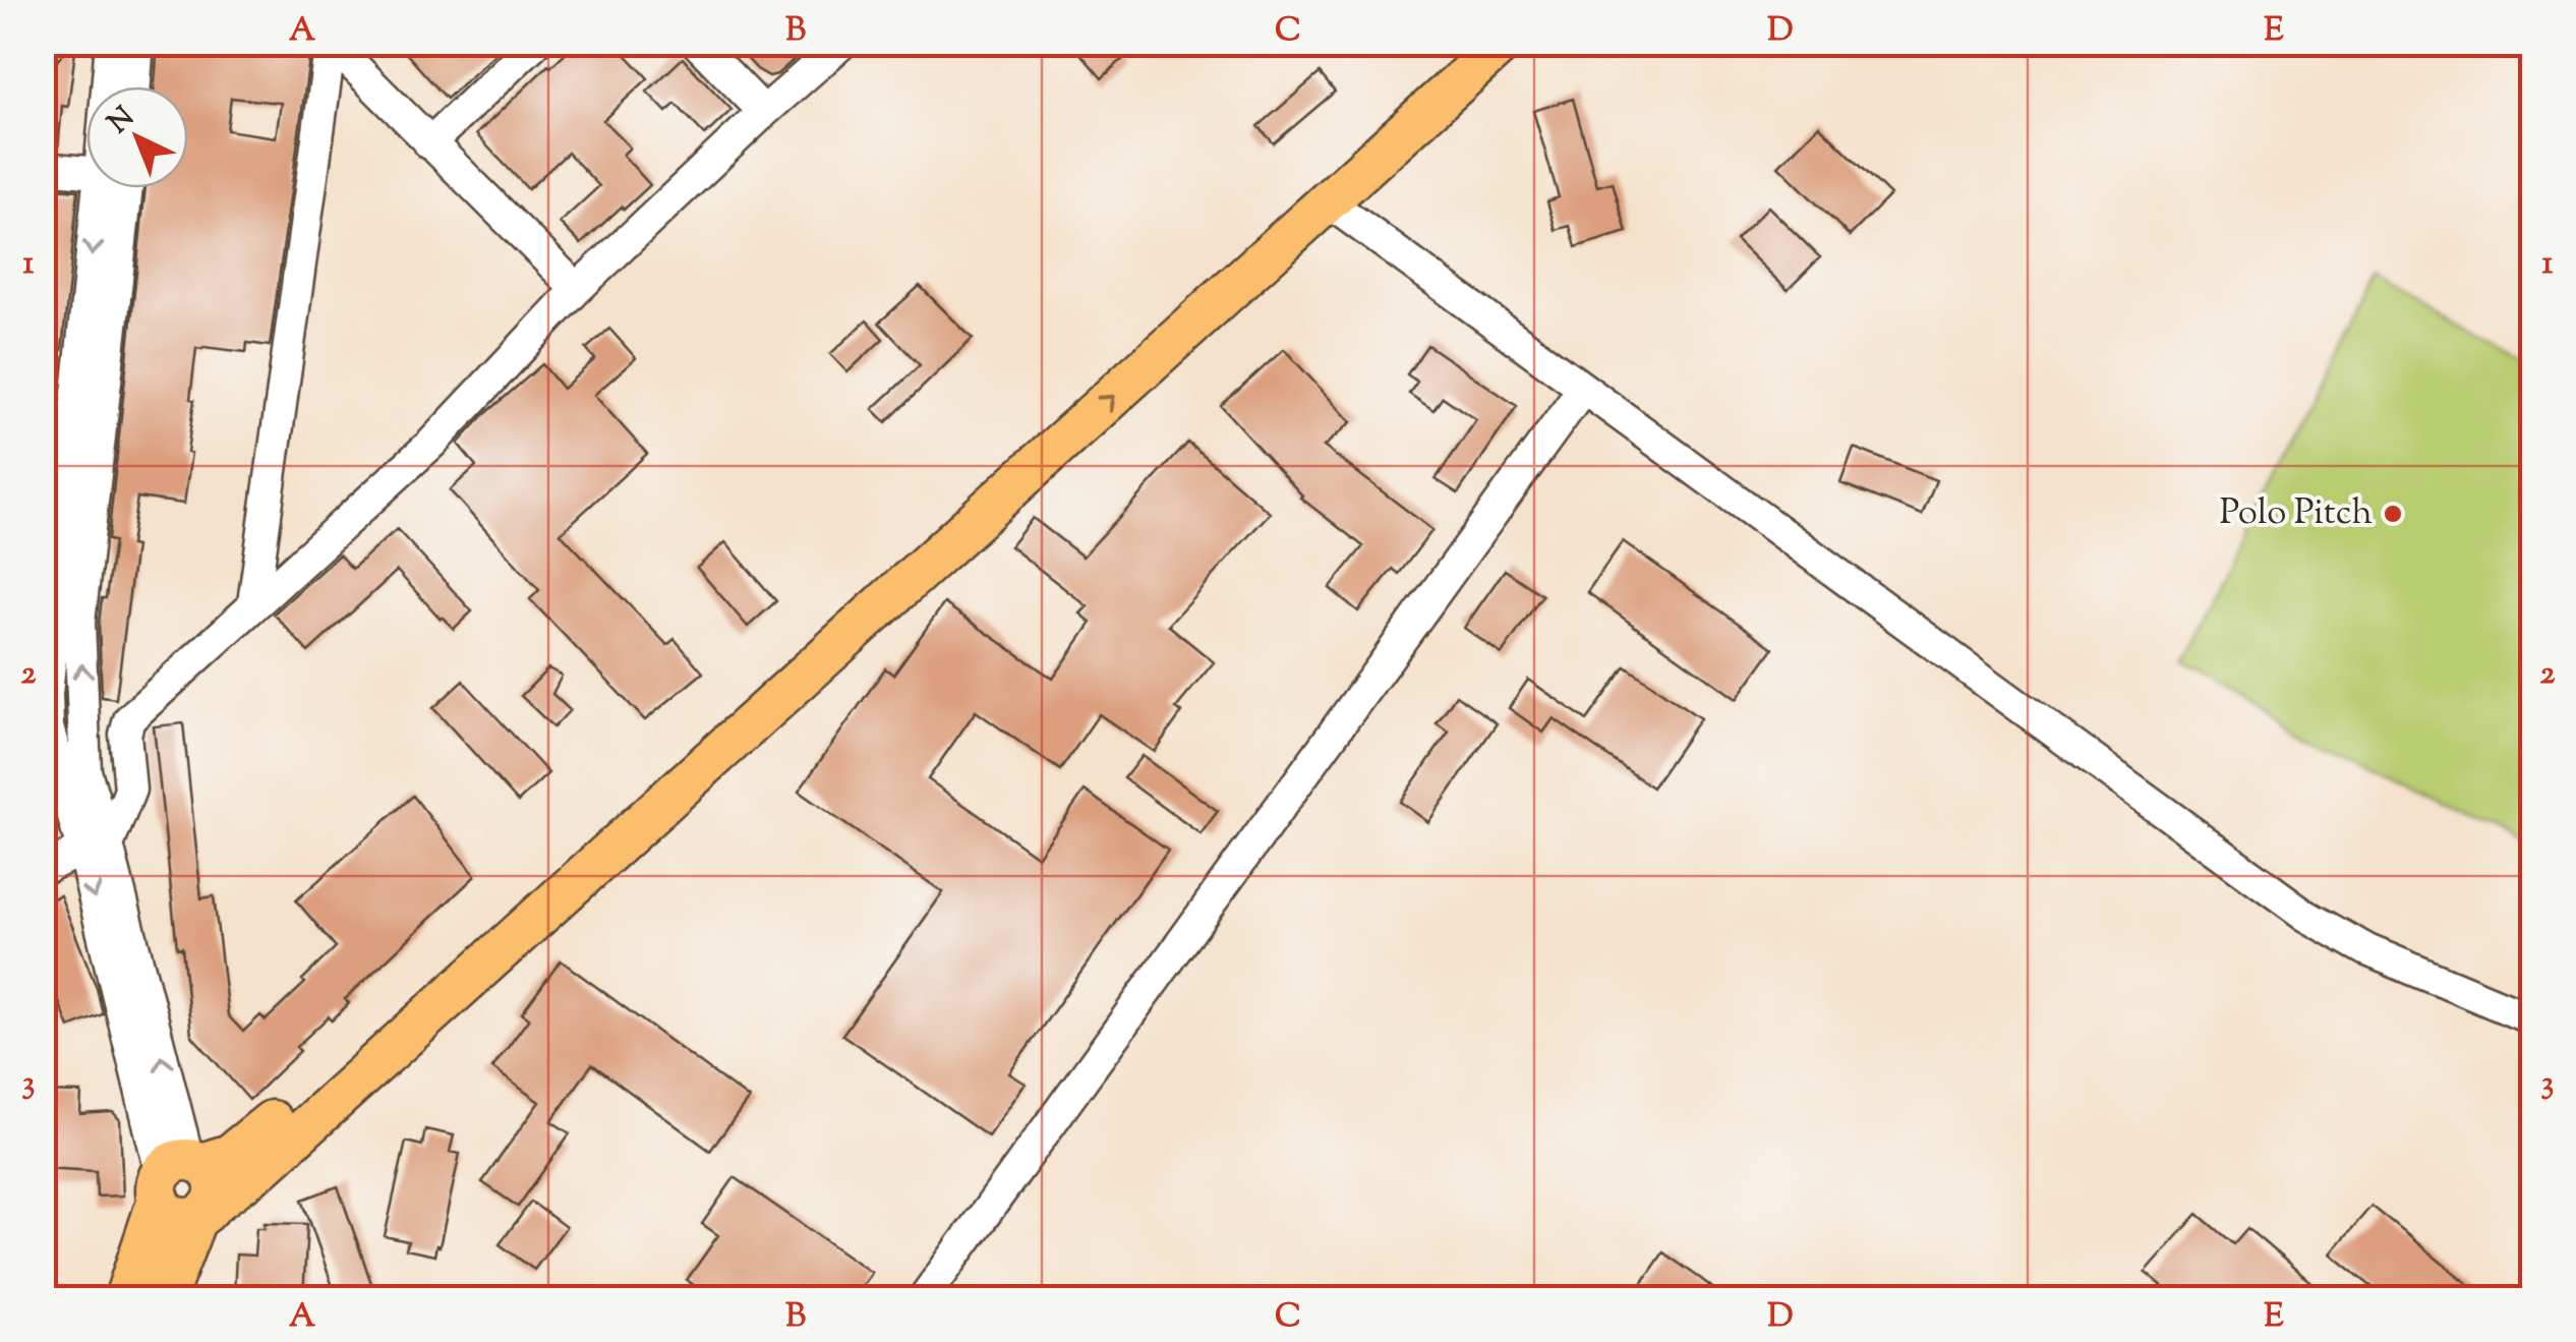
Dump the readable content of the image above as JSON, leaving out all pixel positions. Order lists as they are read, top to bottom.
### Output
{
  "places": ["Polo Pitch"],
  "north": "top left",
  "grid": {
    "columns": [
      "A",
      "B",
      "C",
      "D",
      "E"
    ],
    "rows": ["1", "2", "3"]
  }
}
